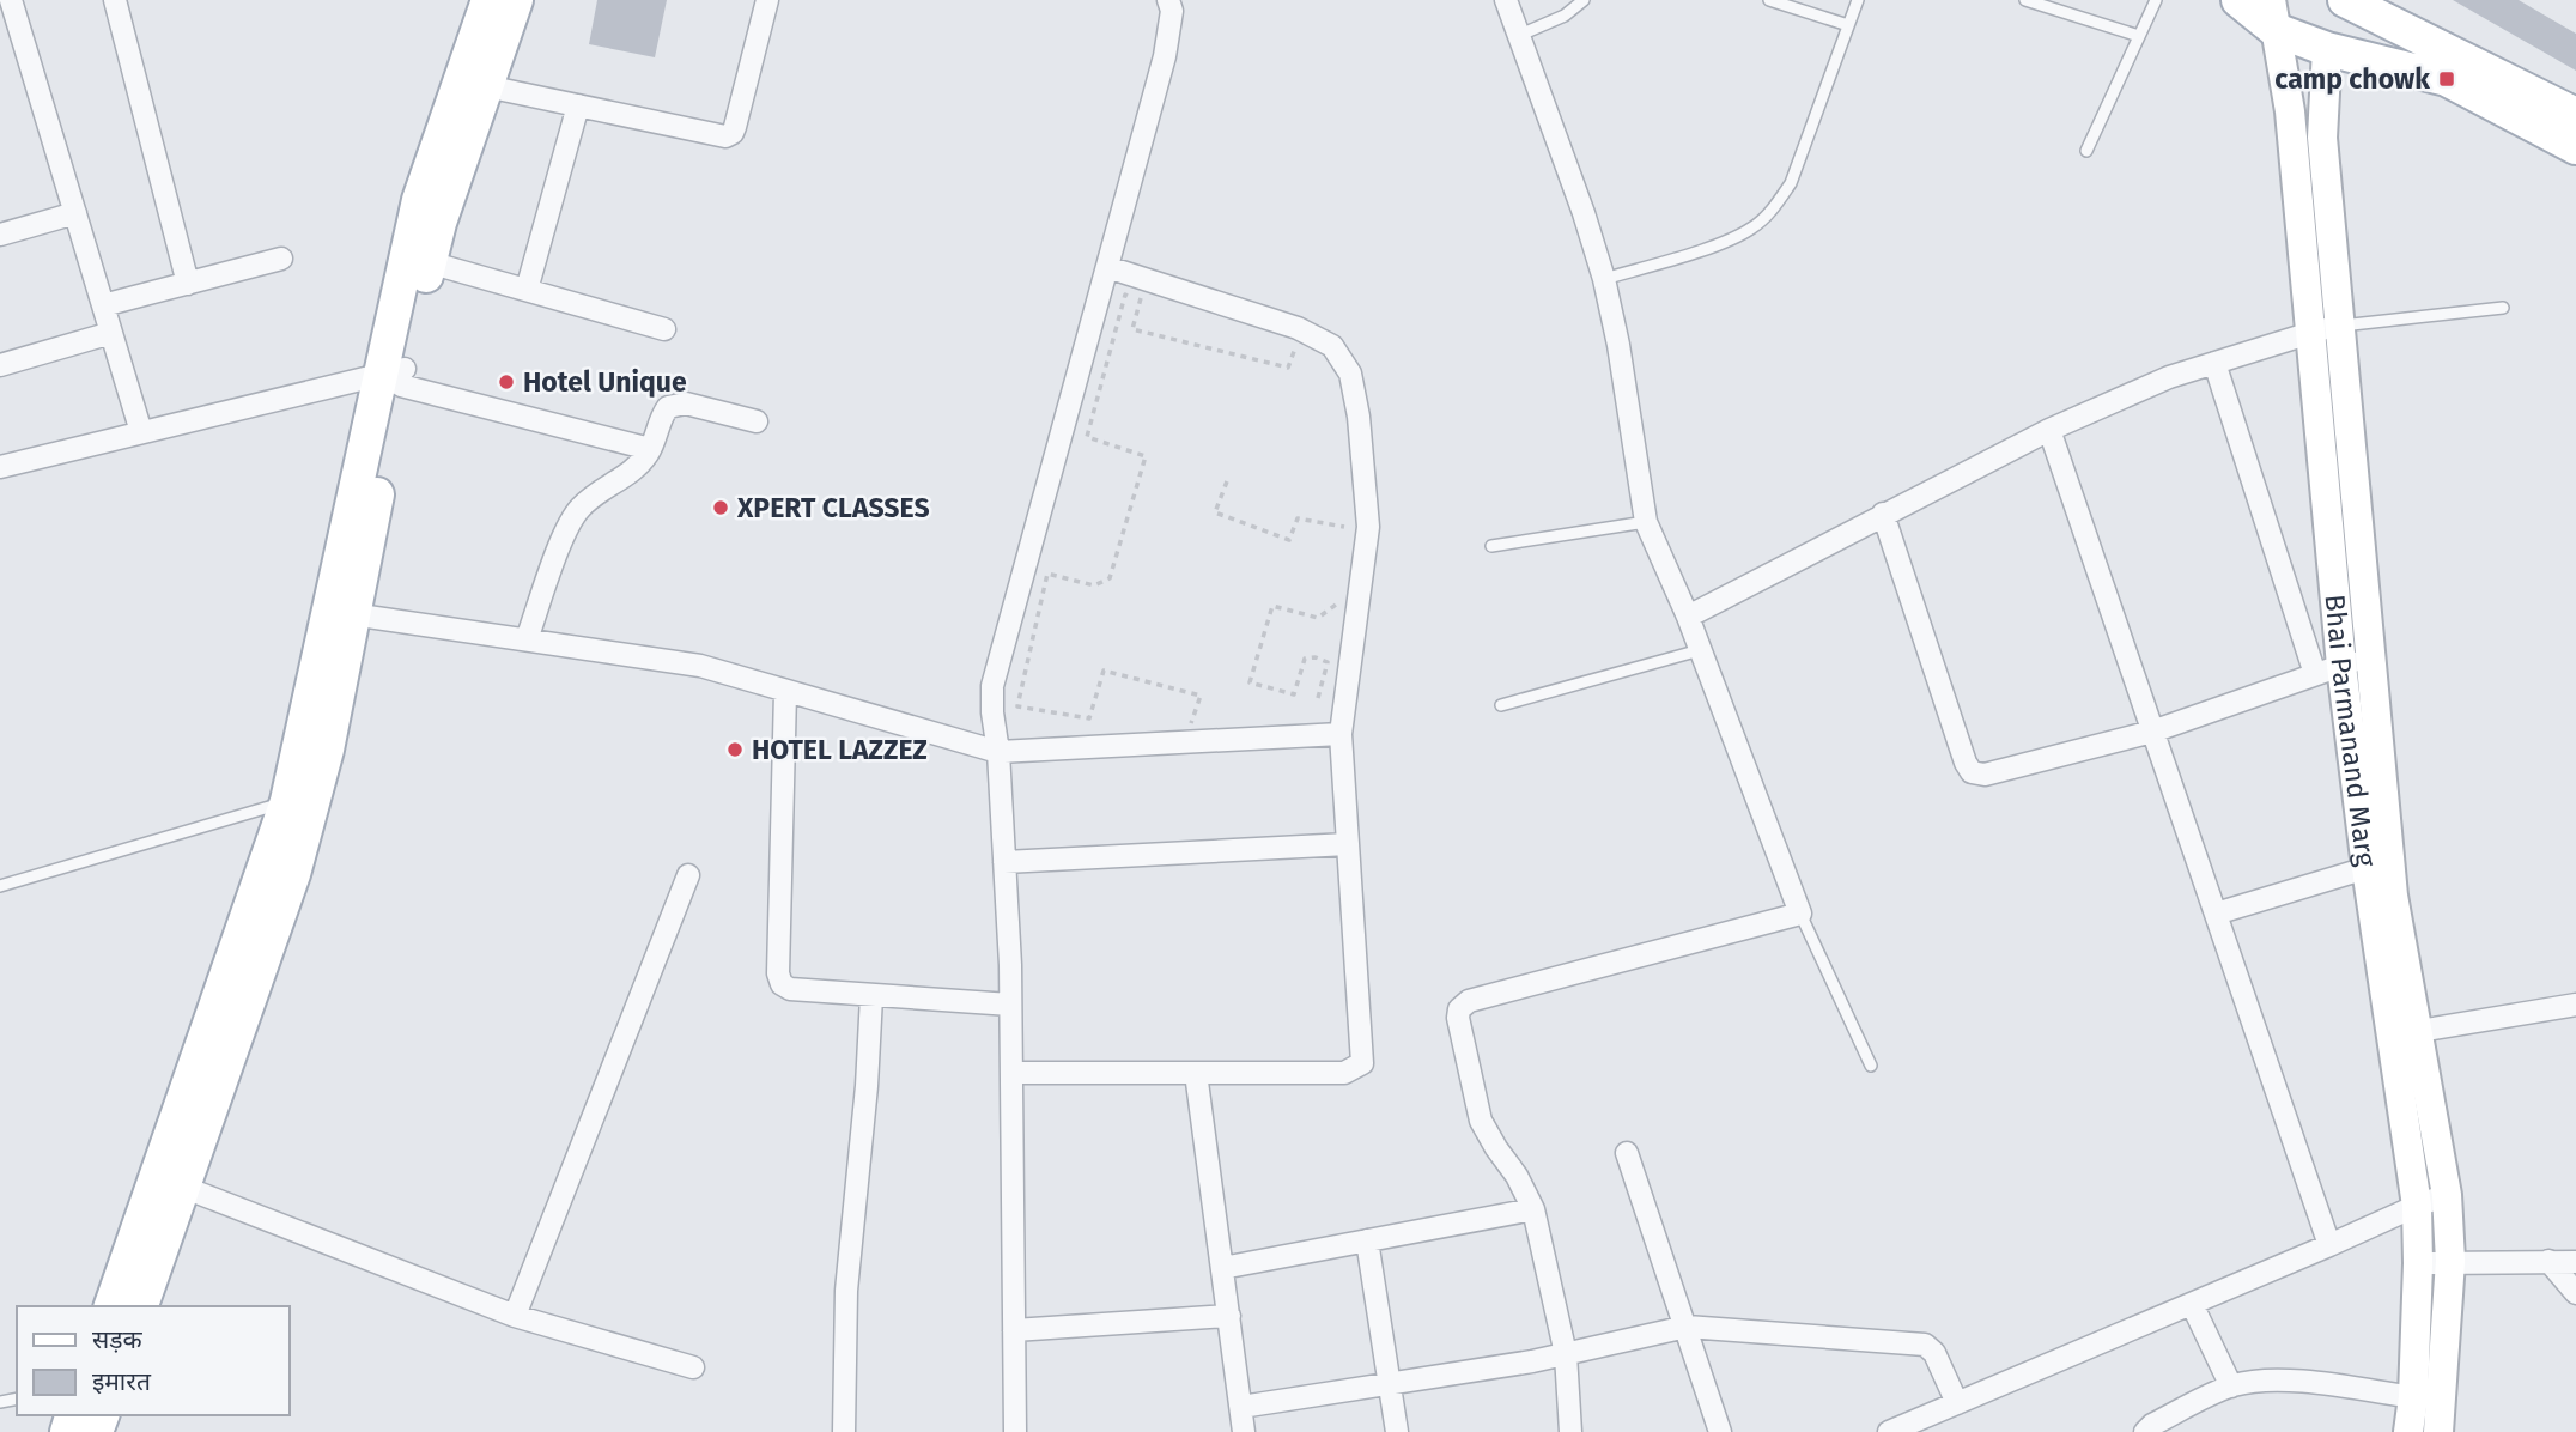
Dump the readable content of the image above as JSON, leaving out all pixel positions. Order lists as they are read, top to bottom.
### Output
{
  "streets": {
    "street": ["Bhai Parmanand Marg"]
  },
  "places": {
    "transit": ["camp chowk"],
    "other": ["Hotel Unique", "XPERT CLASSES", "HOTEL LAZZEZ"]
  },
  "legend": ["सड़क", "इमारत"]
}
